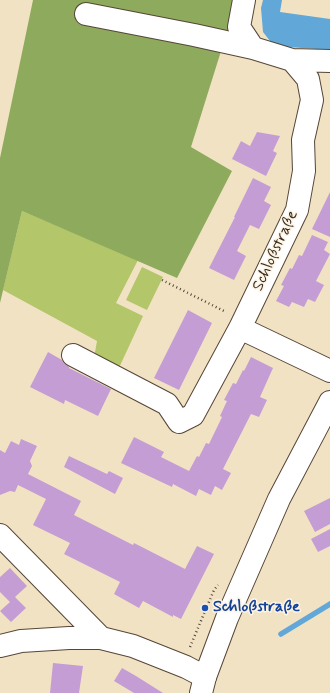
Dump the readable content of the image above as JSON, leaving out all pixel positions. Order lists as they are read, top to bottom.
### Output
{
  "streets": {
    "street": ["Schloßstraße"]
  },
  "places": ["Schloßstraße"]
}
